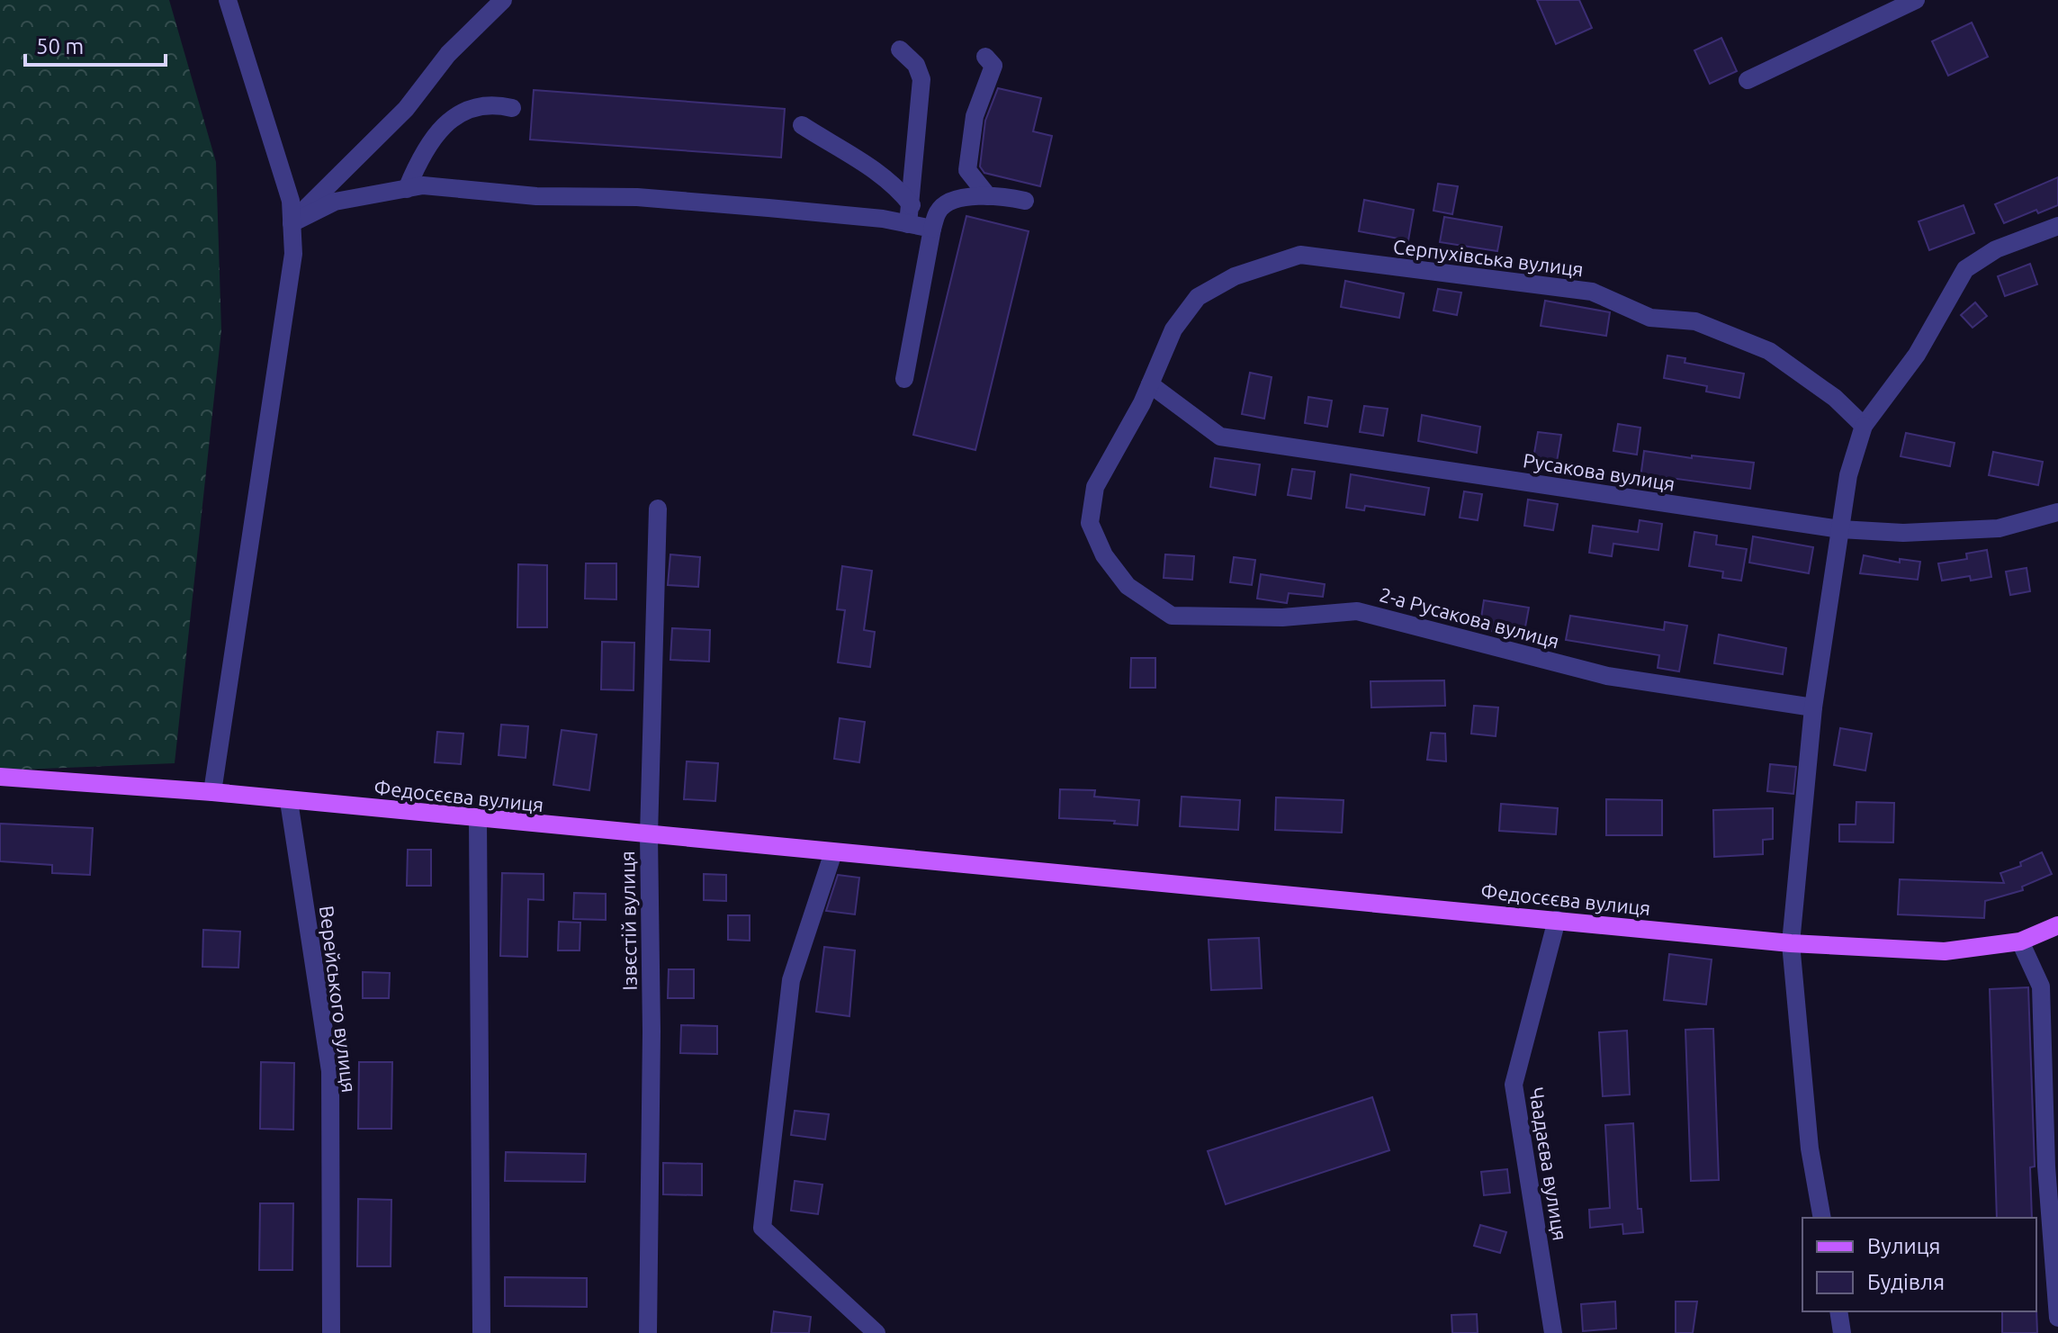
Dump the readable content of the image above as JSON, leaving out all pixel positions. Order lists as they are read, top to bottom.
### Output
{
  "streets": {
    "main road": ["Федосєєва вулиця"],
    "street": [
      "Серпухівська вулиця",
      "Русакова вулиця",
      "2-а Русакова вулиця",
      "Ізвєстій вулиця",
      "Верейського вулиця",
      "Чаадаєва вулиця"
    ]
  },
  "crossings": [
    ["Серпухівська вулиця", "2-а Русакова вулиця"],
    ["Русакова вулиця", "2-а Русакова вулиця"],
    ["Федосєєва вулиця", "Ізвєстій вулиця"],
    ["Федосєєва вулиця", "Верейського вулиця"],
    ["Федосєєва вулиця", "Чаадаєва вулиця"]
  ],
  "legend": ["Вулиця", "Будівля"],
  "scale_bar": "50 m"
}
